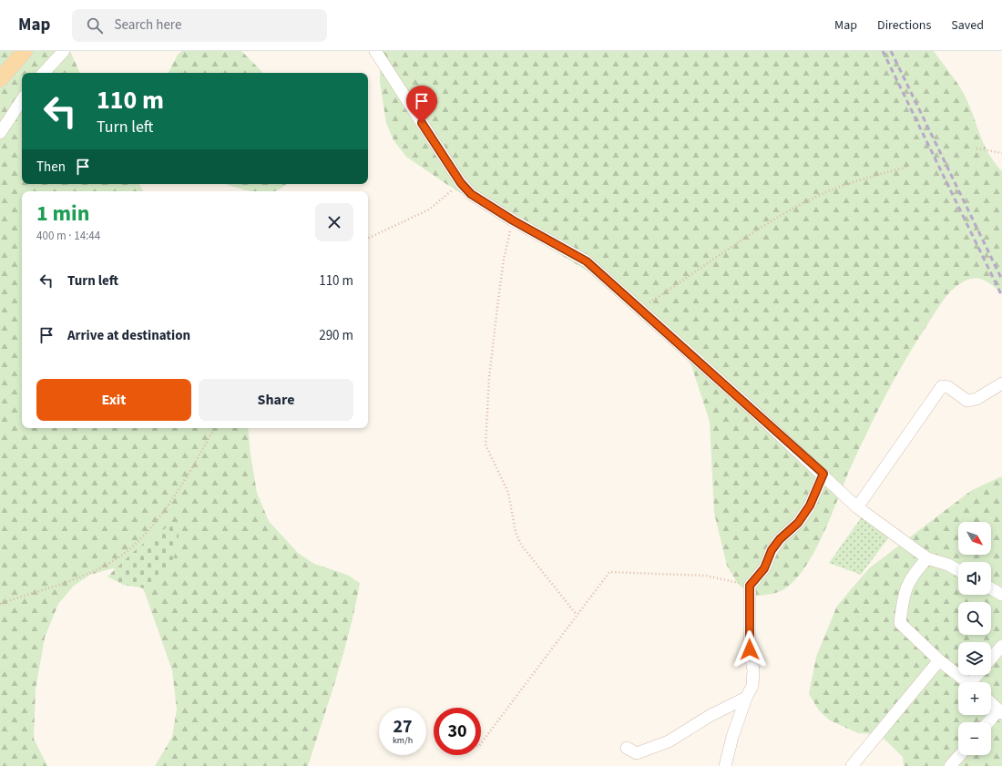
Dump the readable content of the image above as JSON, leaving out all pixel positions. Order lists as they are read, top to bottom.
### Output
{
  "north": "bottom right",
  "page": {
    "header": "Map",
    "search": "Search here",
    "nav": ["Map", "Directions", "Saved"],
    "turn": ["110 m", "Turn left"],
    "then": "Then",
    "heading": ["1 min", "400 m · 14:44"],
    "list": [
      {
        "name": "Turn left",
        "value": "110 m"
      },
      {
        "name": "Arrive at destination",
        "value": "290 m"
      }
    ],
    "buttons": ["Exit", "Share"],
    "map_buttons": ["+", "−"],
    "speed": "27 km/h",
    "limit": "30"
  }
}
